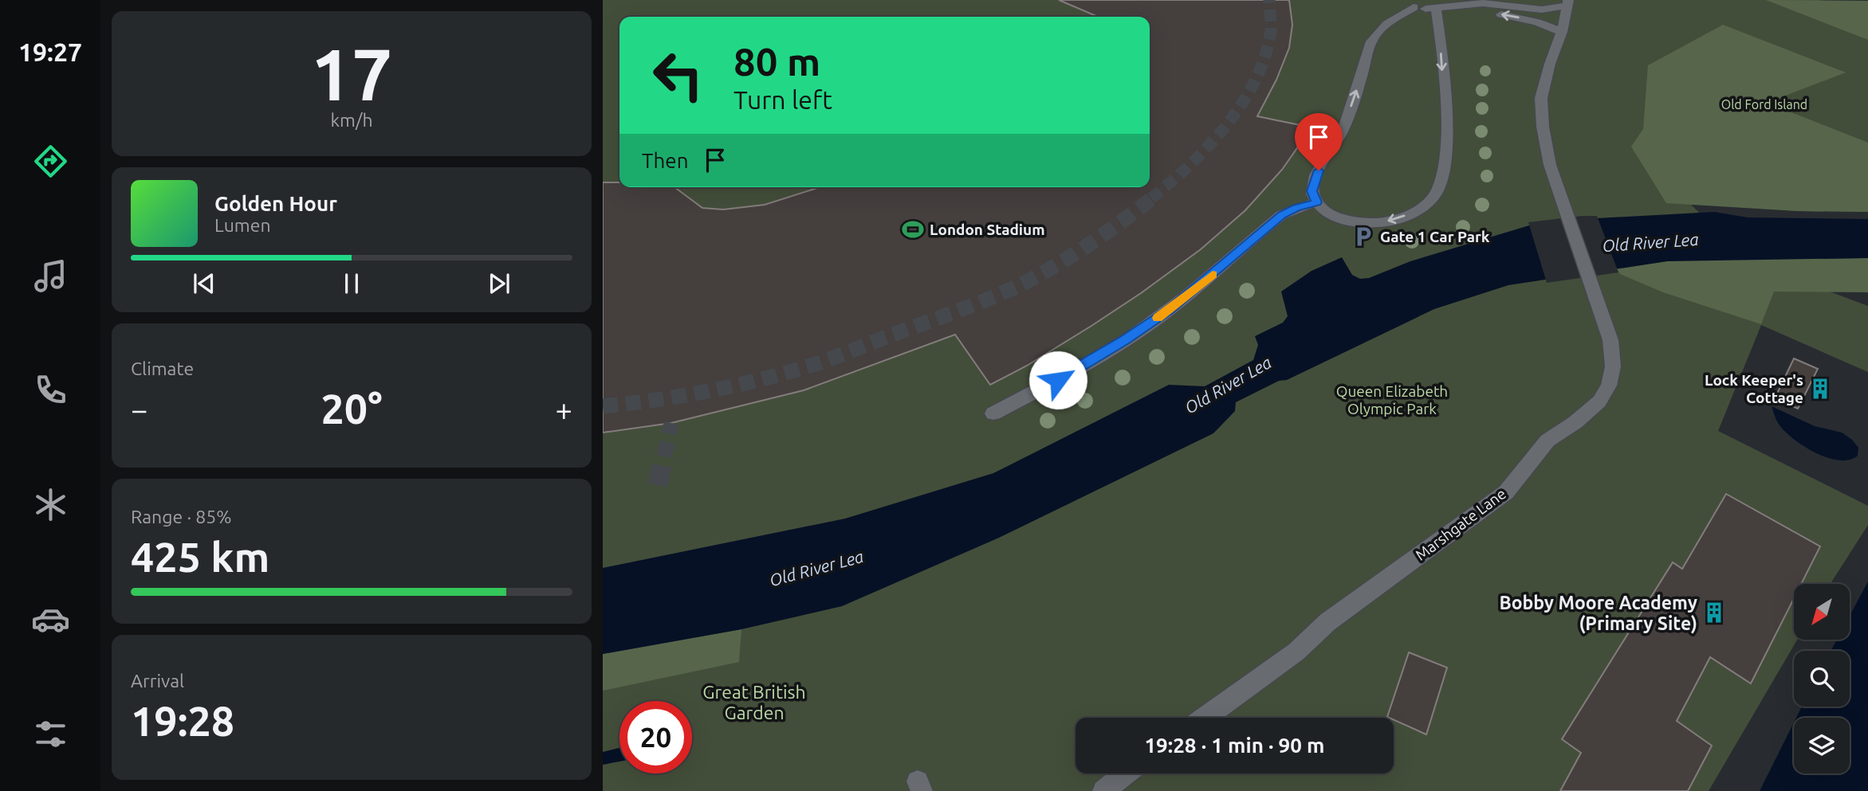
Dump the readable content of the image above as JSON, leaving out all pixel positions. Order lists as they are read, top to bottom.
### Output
{
  "streets": {
    "street": ["Marshgate Lane"]
  },
  "water": ["Old River Lea"],
  "parks": ["Old Ford Island", "Queen Elizabeth Olympic Park", "Great British Garden"],
  "places": {
    "sports": ["London Stadium"],
    "parking": ["Gate 1 Car Park"],
    "building": ["Lock Keeper's Cottage", "Bobby Moore Academy (Primary Site)"]
  },
  "north": "bottom left",
  "page": {
    "tabs": "19:27",
    "tile": [
      ["17", "km/h"],
      "Climate",
      ["Range · 85%", "425 km"],
      ["Arrival", "19:28"]
    ],
    "turn": ["80 m", "Turn left"],
    "then": "Then",
    "song": ["Golden Hour", "Lumen"],
    "heat": ["−", "20°", "+"],
    "limit": "20",
    "trip": "19:28 · 1 min · 90 m"
  }
}
